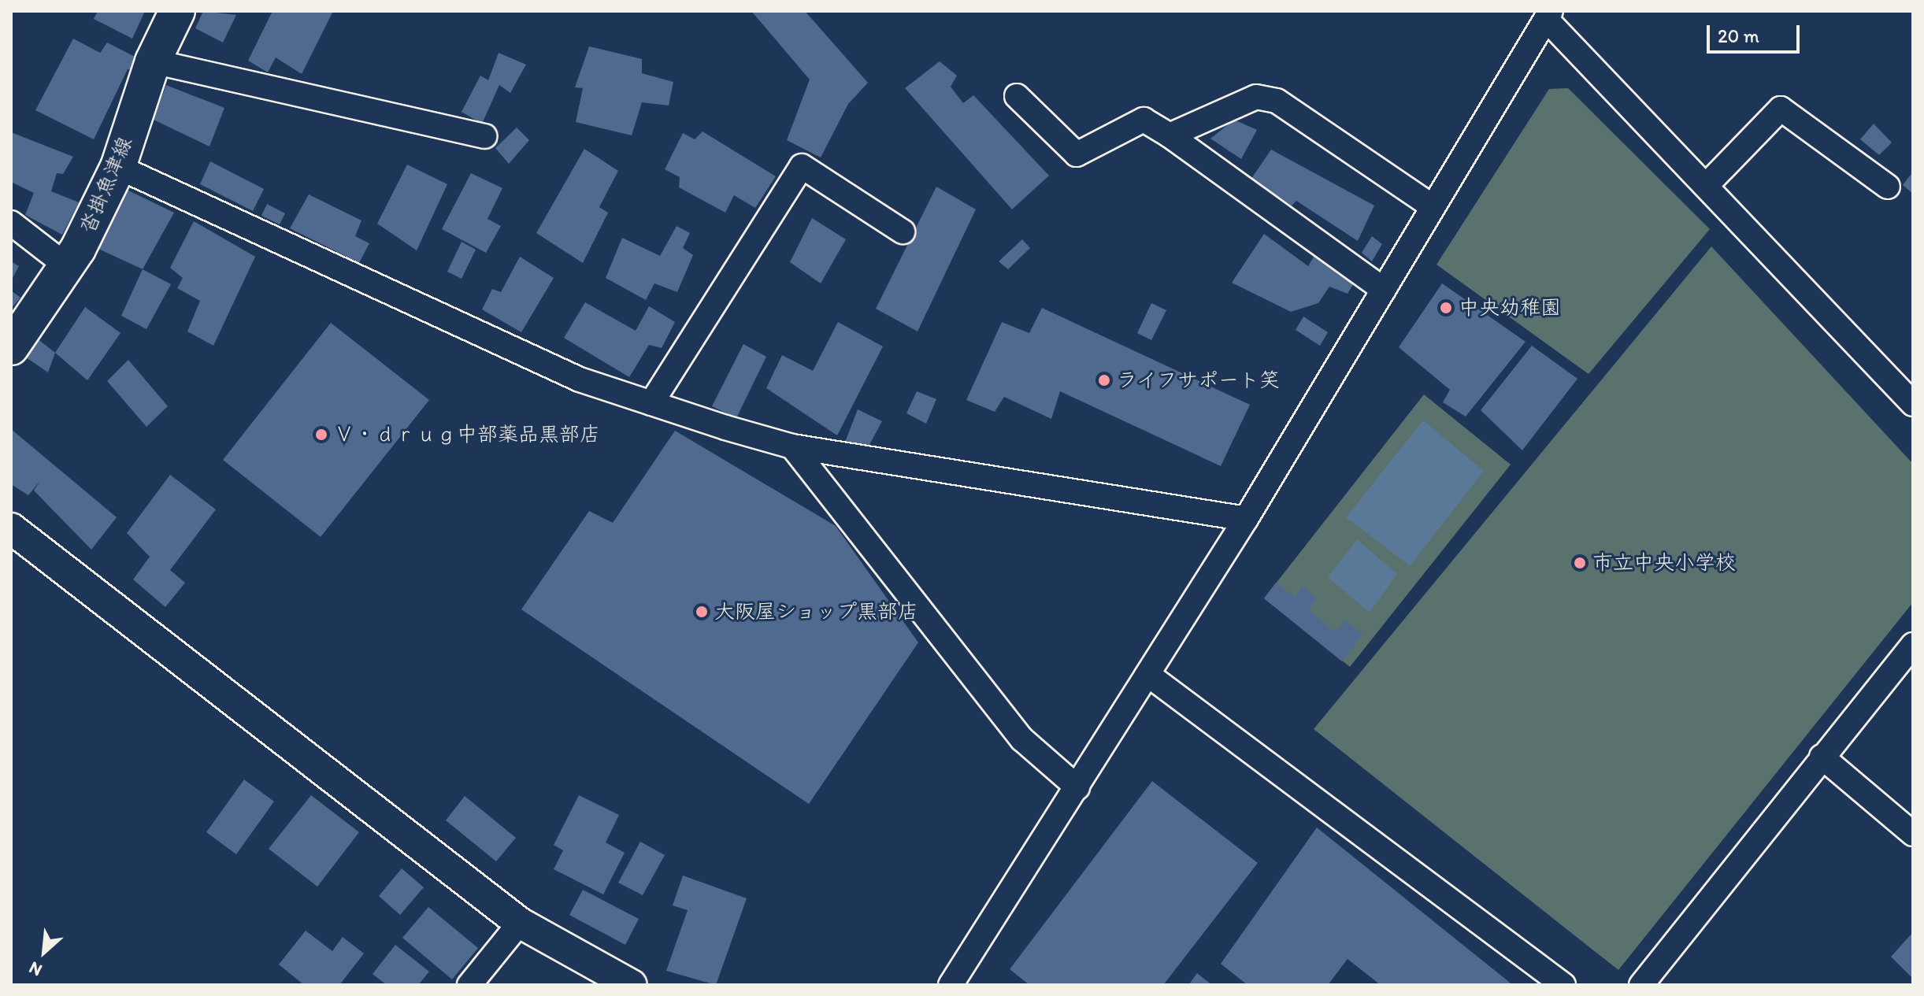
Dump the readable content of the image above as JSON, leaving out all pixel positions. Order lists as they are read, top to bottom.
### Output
{
  "streets": {
    "main road": ["沓掛魚津線"]
  },
  "places": [
    "中央幼稚園",
    "ライフサポート笑",
    "Ｖ・ｄｒｕｇ中部薬品黒部店",
    "市立中央小学校",
    "大阪屋ショップ黒部店"
  ],
  "scale_bar": "20 m",
  "north": "bottom left"
}
